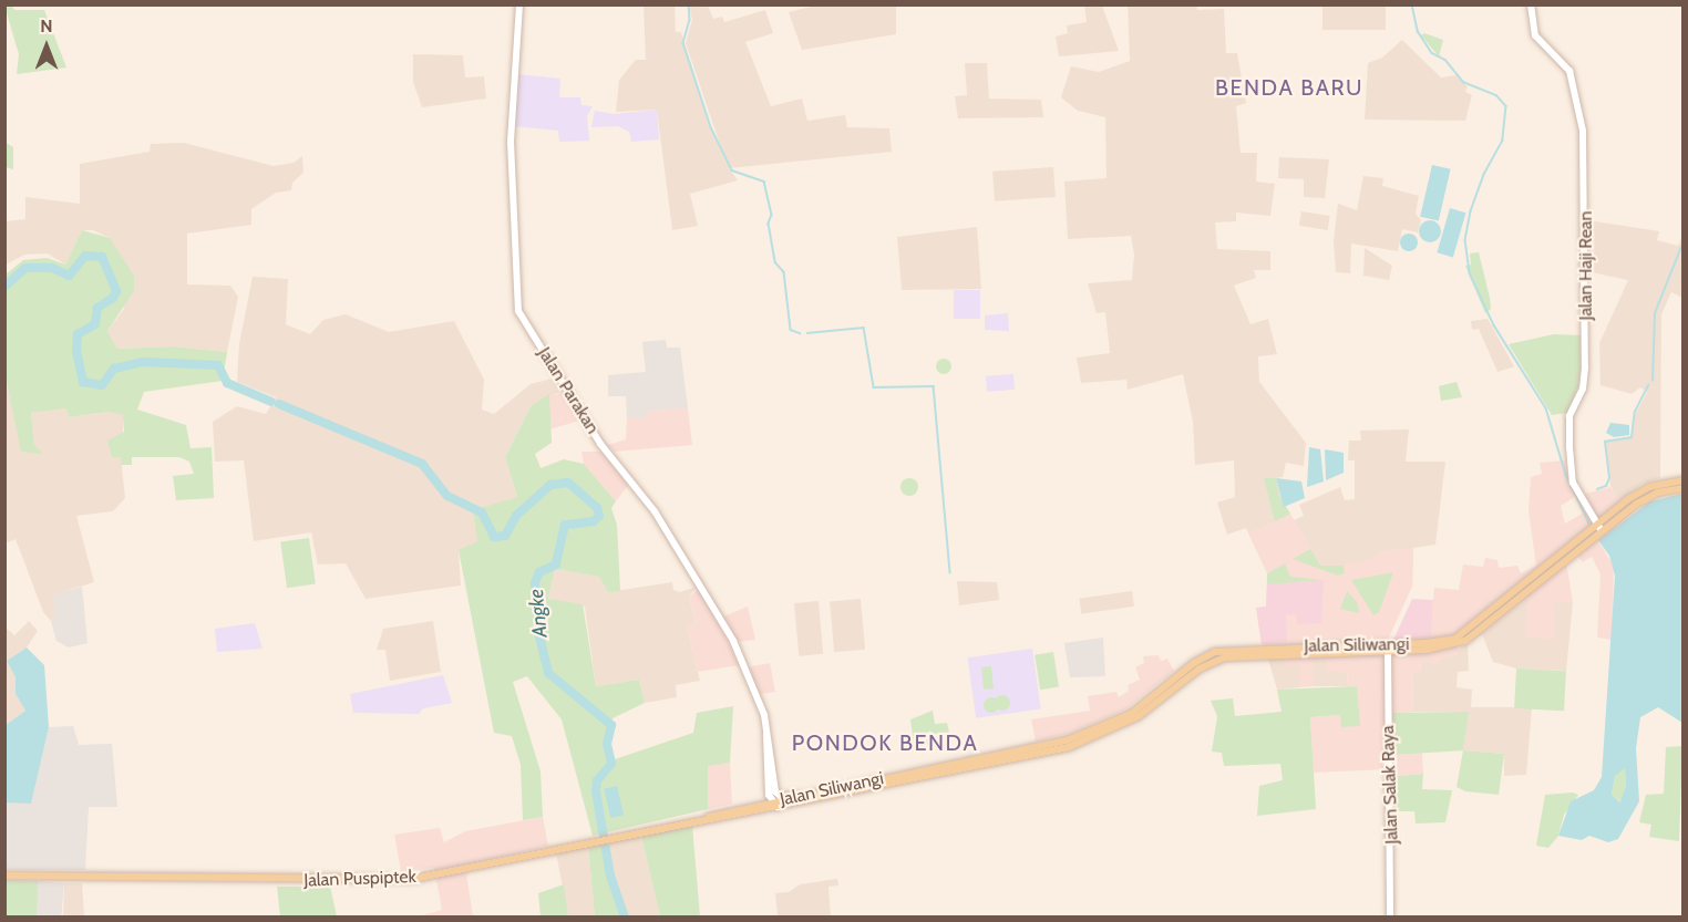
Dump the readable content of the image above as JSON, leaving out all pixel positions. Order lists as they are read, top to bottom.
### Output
{
  "streets": {
    "main road": ["Jalan Siliwangi", "Jalan Puspiptek"],
    "street": ["Jalan Haji Rean", "Jalan Parakan", "Jalan Salak Raya"]
  },
  "crossings": [
    ["Jalan Haji Rean", "Jalan Siliwangi"],
    ["Jalan Parakan", "Jalan Siliwangi"],
    ["Jalan Parakan", "Jalan Puspiptek"],
    ["Jalan Siliwangi", "Jalan Salak Raya"],
    ["Jalan Siliwangi", "Jalan Puspiptek"]
  ],
  "districts": ["BENDA BARU", "PONDOK BENDA"],
  "water": ["Angke"],
  "north": "top"
}
